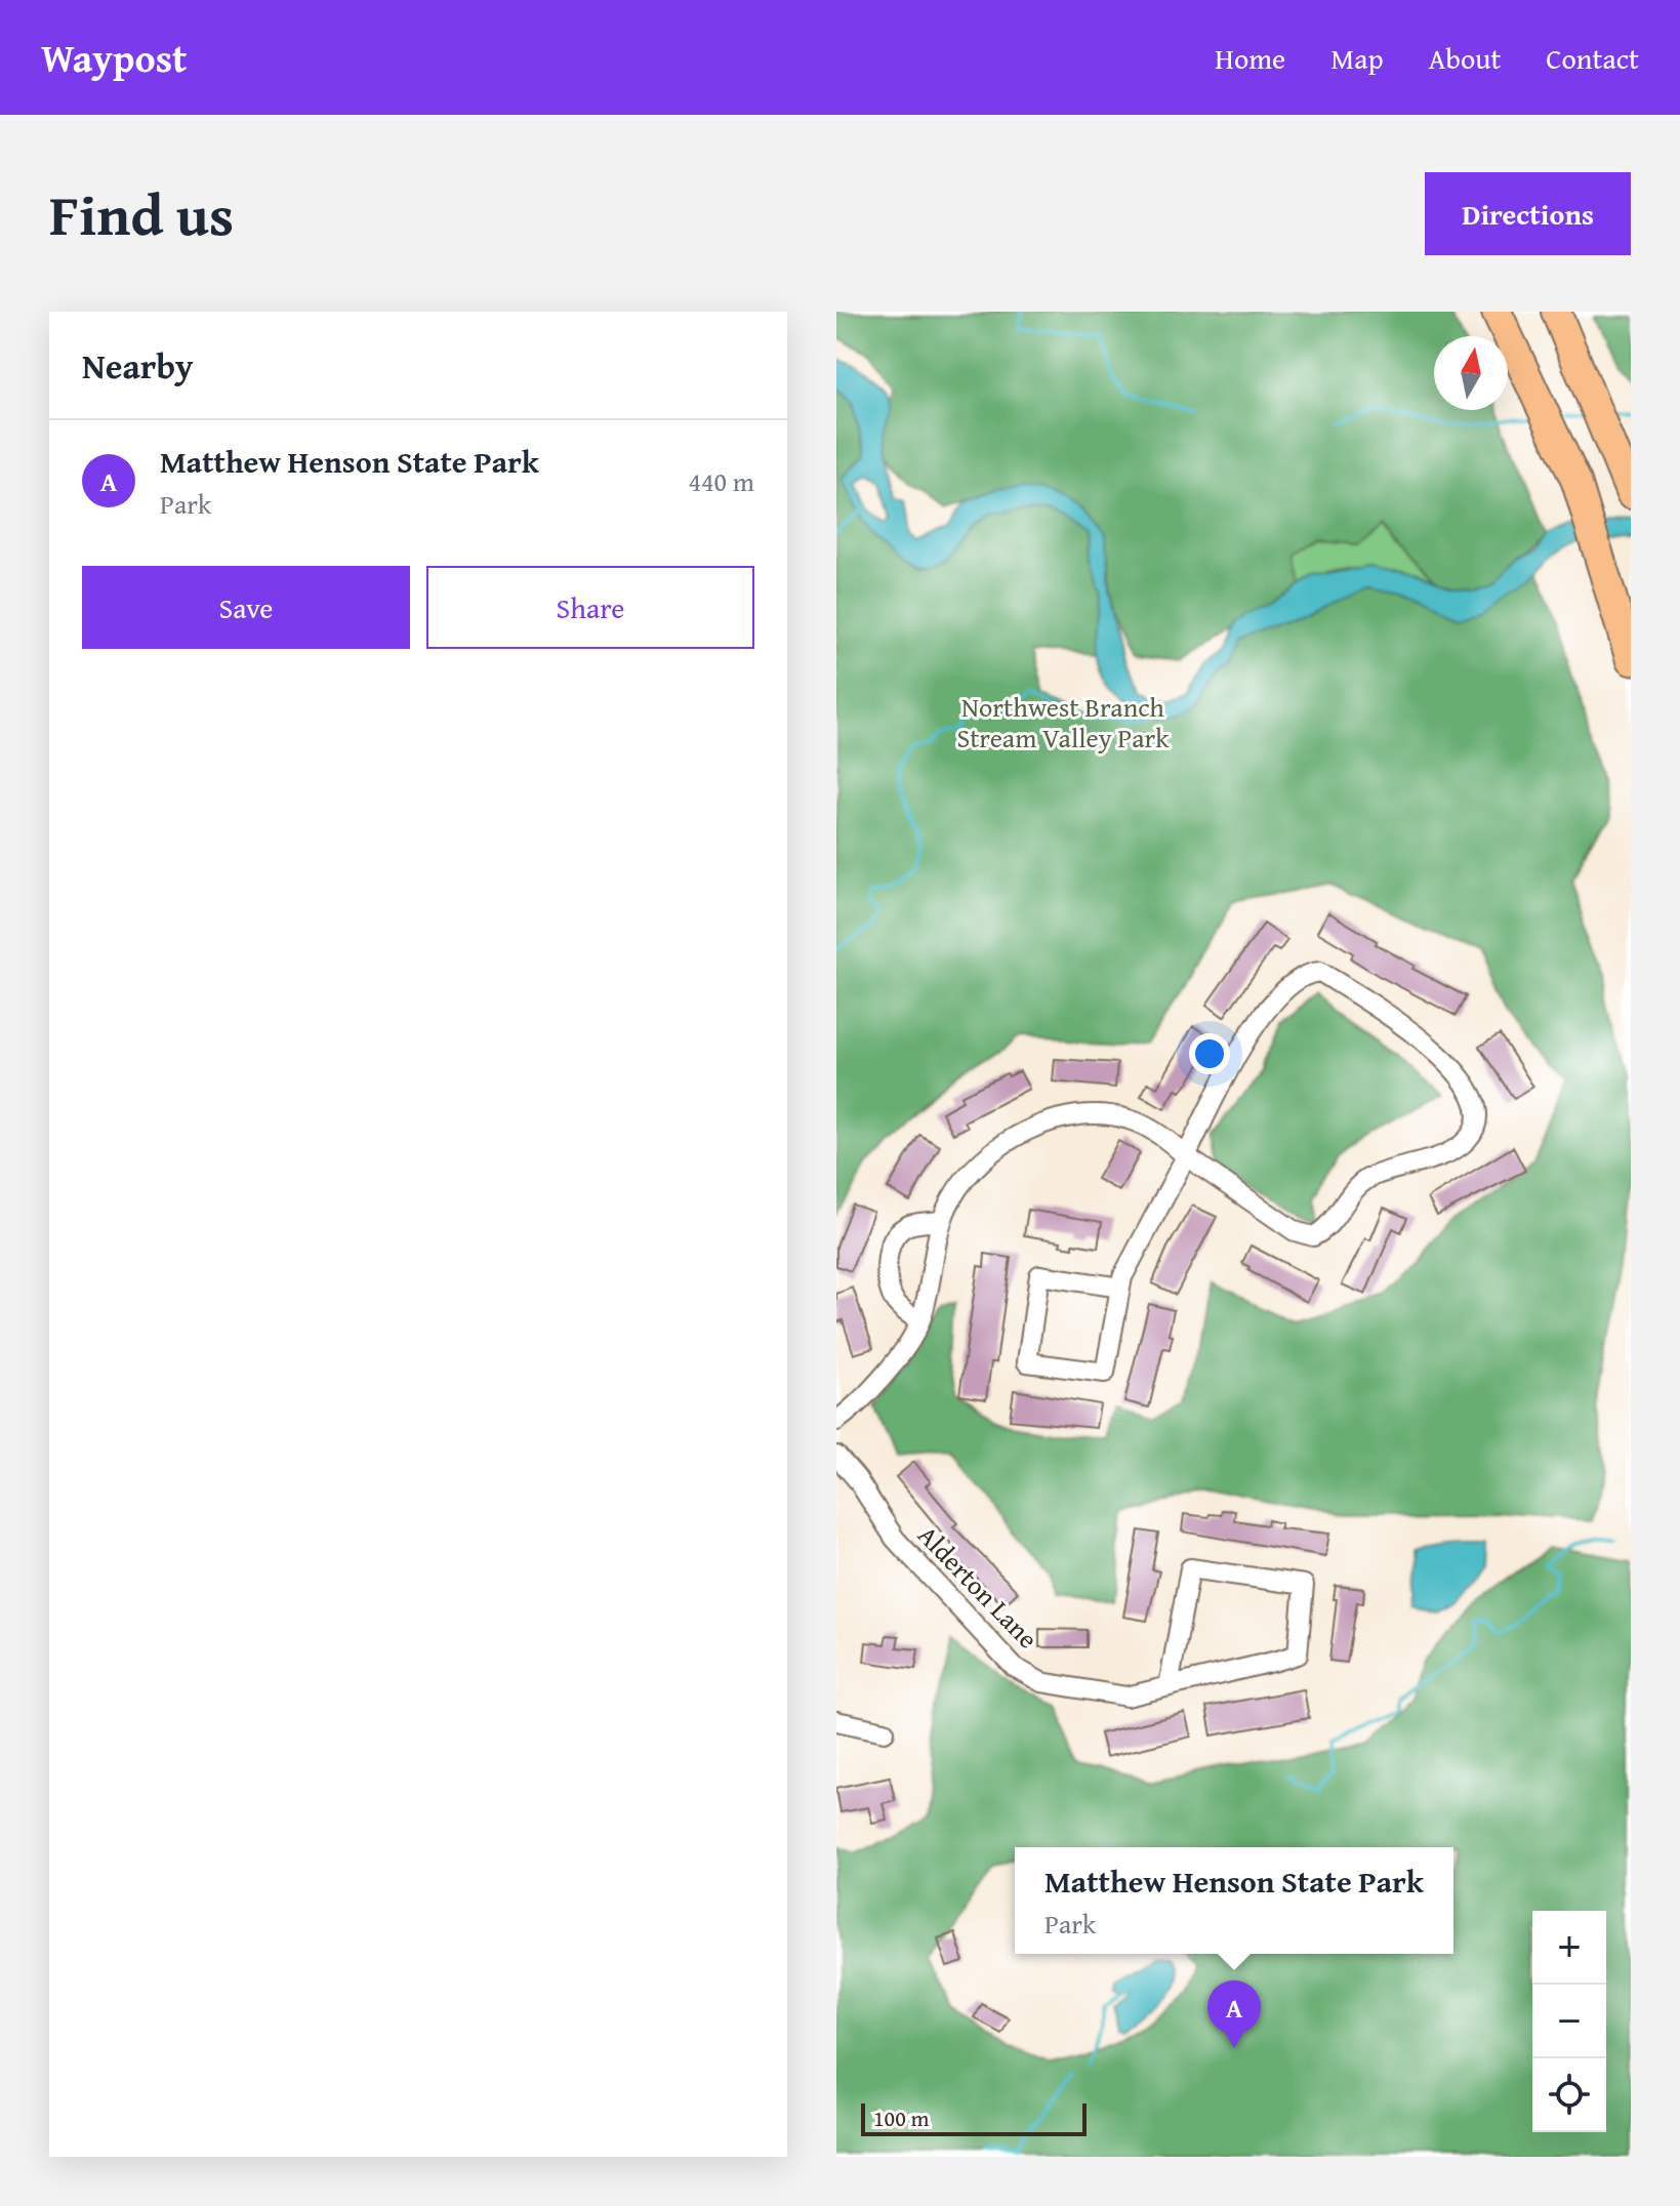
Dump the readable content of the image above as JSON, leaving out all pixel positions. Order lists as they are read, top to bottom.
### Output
{
  "streets": {
    "street": ["Alderton Lane"]
  },
  "parks": ["Northwest Branch Stream Valley Park"],
  "scale_bar": "100 m",
  "north": "top",
  "page": {
    "header": "Waypost",
    "nav": [
      "Home",
      "Map",
      "About",
      "Contact"
    ],
    "title": "Find us",
    "buttons": [
      "Directions",
      ["Save", "Share"]
    ],
    "heading": "Nearby",
    "list": [
      {
        "mark": "A",
        "name": "Matthew Henson State Park",
        "note": "Park",
        "value": "440 m"
      }
    ],
    "popup": ["Matthew Henson State Park", "Park"],
    "map_buttons": ["+", "−"],
    "pins": "A",
    "scale": "100 m"
  }
}
